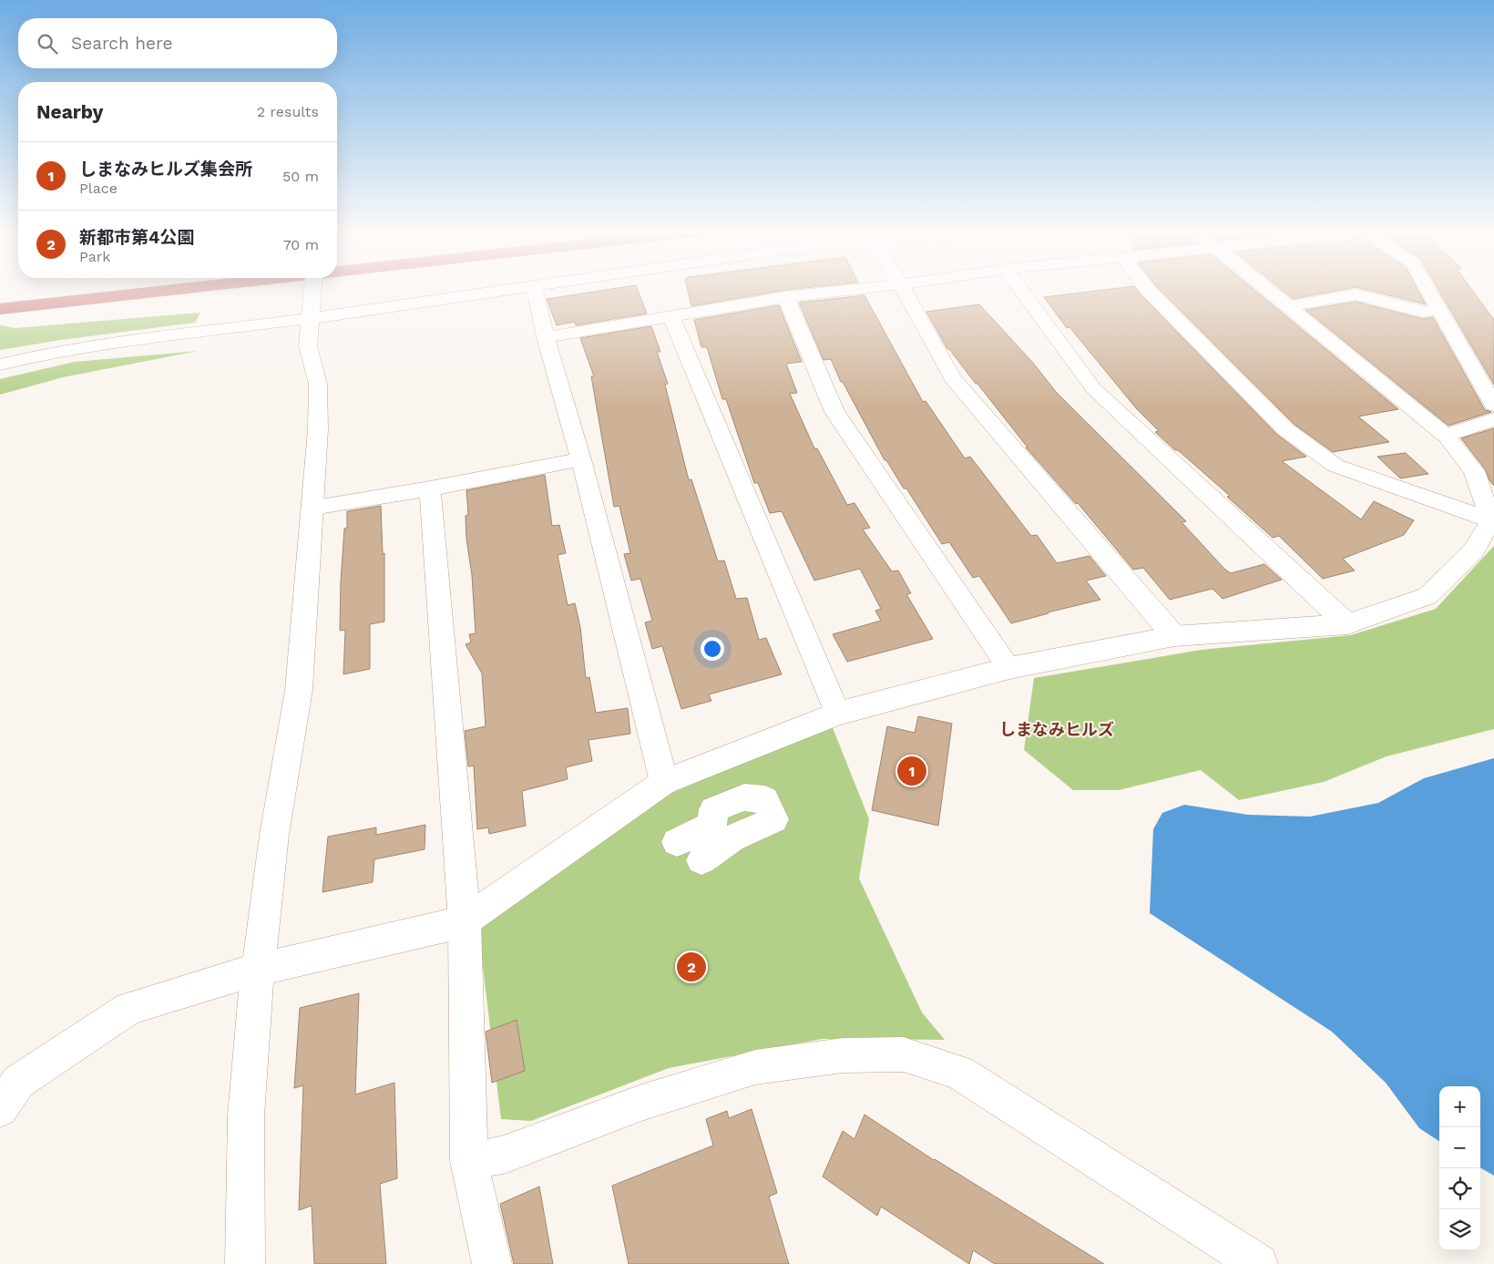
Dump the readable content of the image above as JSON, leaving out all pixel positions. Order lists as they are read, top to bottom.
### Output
{
  "districts": ["しまなみヒルズ"],
  "page": {
    "search": "Search here",
    "heading": ["Nearby", "2 results"],
    "list": [
      {
        "mark": "1",
        "name": "しまなみヒルズ集会所",
        "note": "Place",
        "value": "50 m"
      },
      {
        "mark": "2",
        "name": "新都市第4公園",
        "note": "Park",
        "value": "70 m"
      }
    ],
    "pins": ["1", "2"],
    "map_buttons": ["+", "−"]
  }
}
